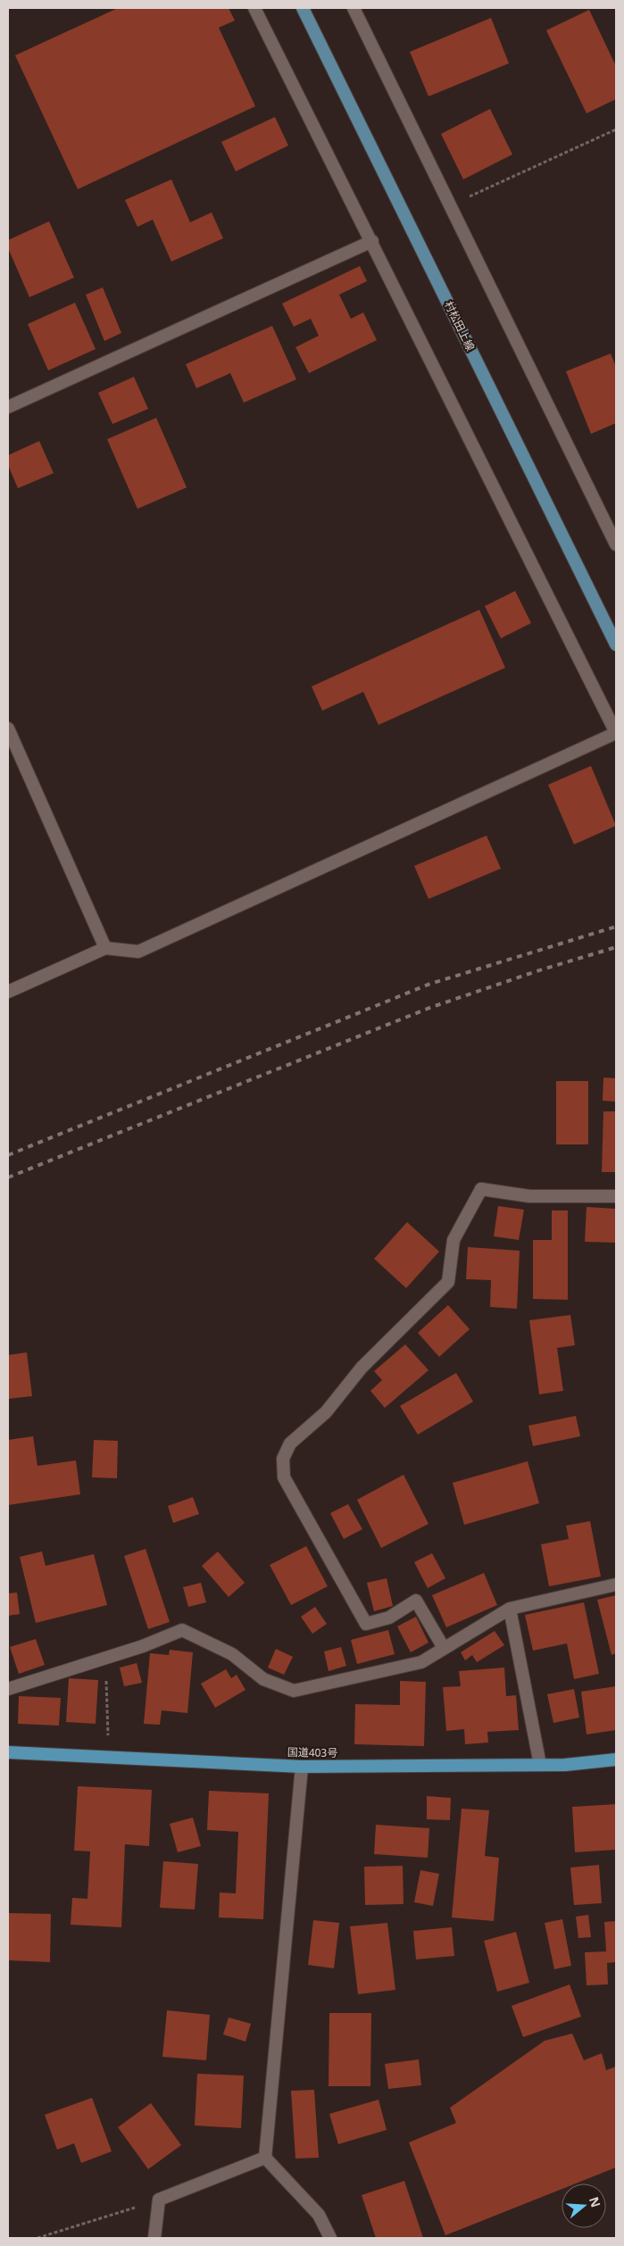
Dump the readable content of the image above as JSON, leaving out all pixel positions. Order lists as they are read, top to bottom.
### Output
{
  "streets": {
    "highway": ["国道403号"],
    "main road": ["村松田上線"]
  },
  "north": "right"
}
